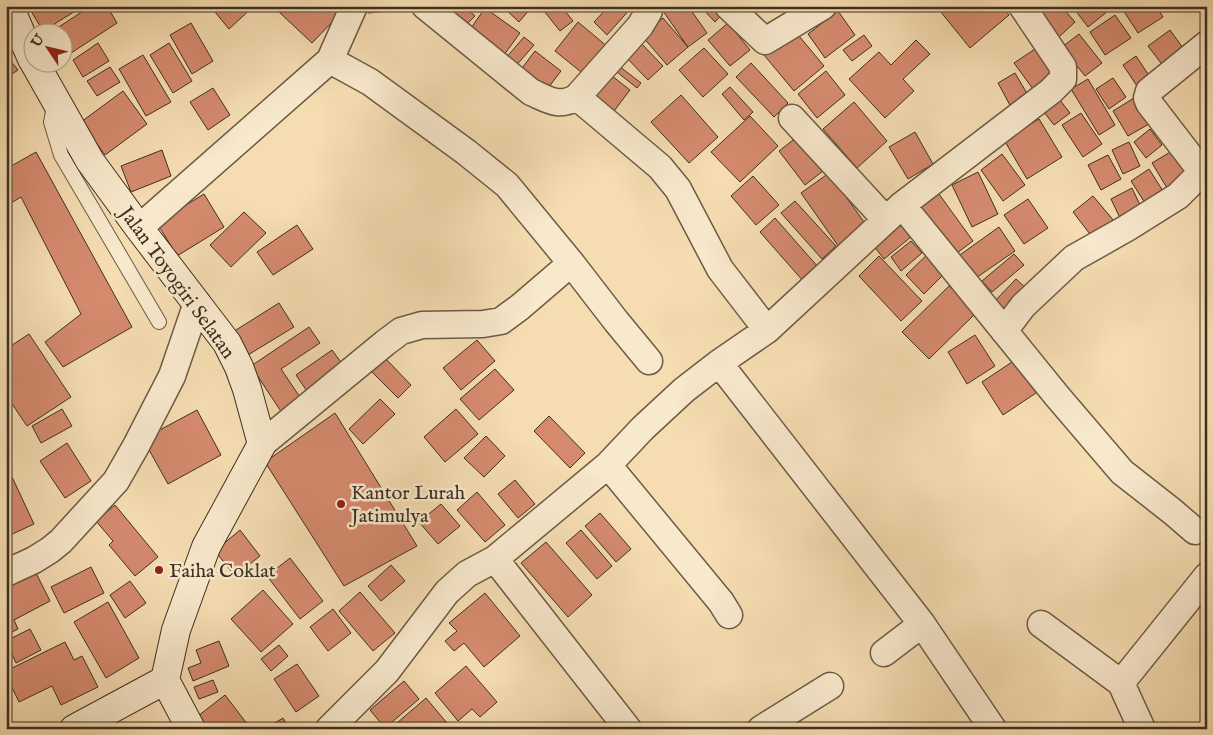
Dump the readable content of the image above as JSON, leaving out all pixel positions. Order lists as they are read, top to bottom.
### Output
{
  "streets": {
    "street": ["Jalan Toyogiri Selatan"]
  },
  "places": ["Kantor Lurah Jatimulya", "Faiha Coklat"],
  "north": "top left"
}
